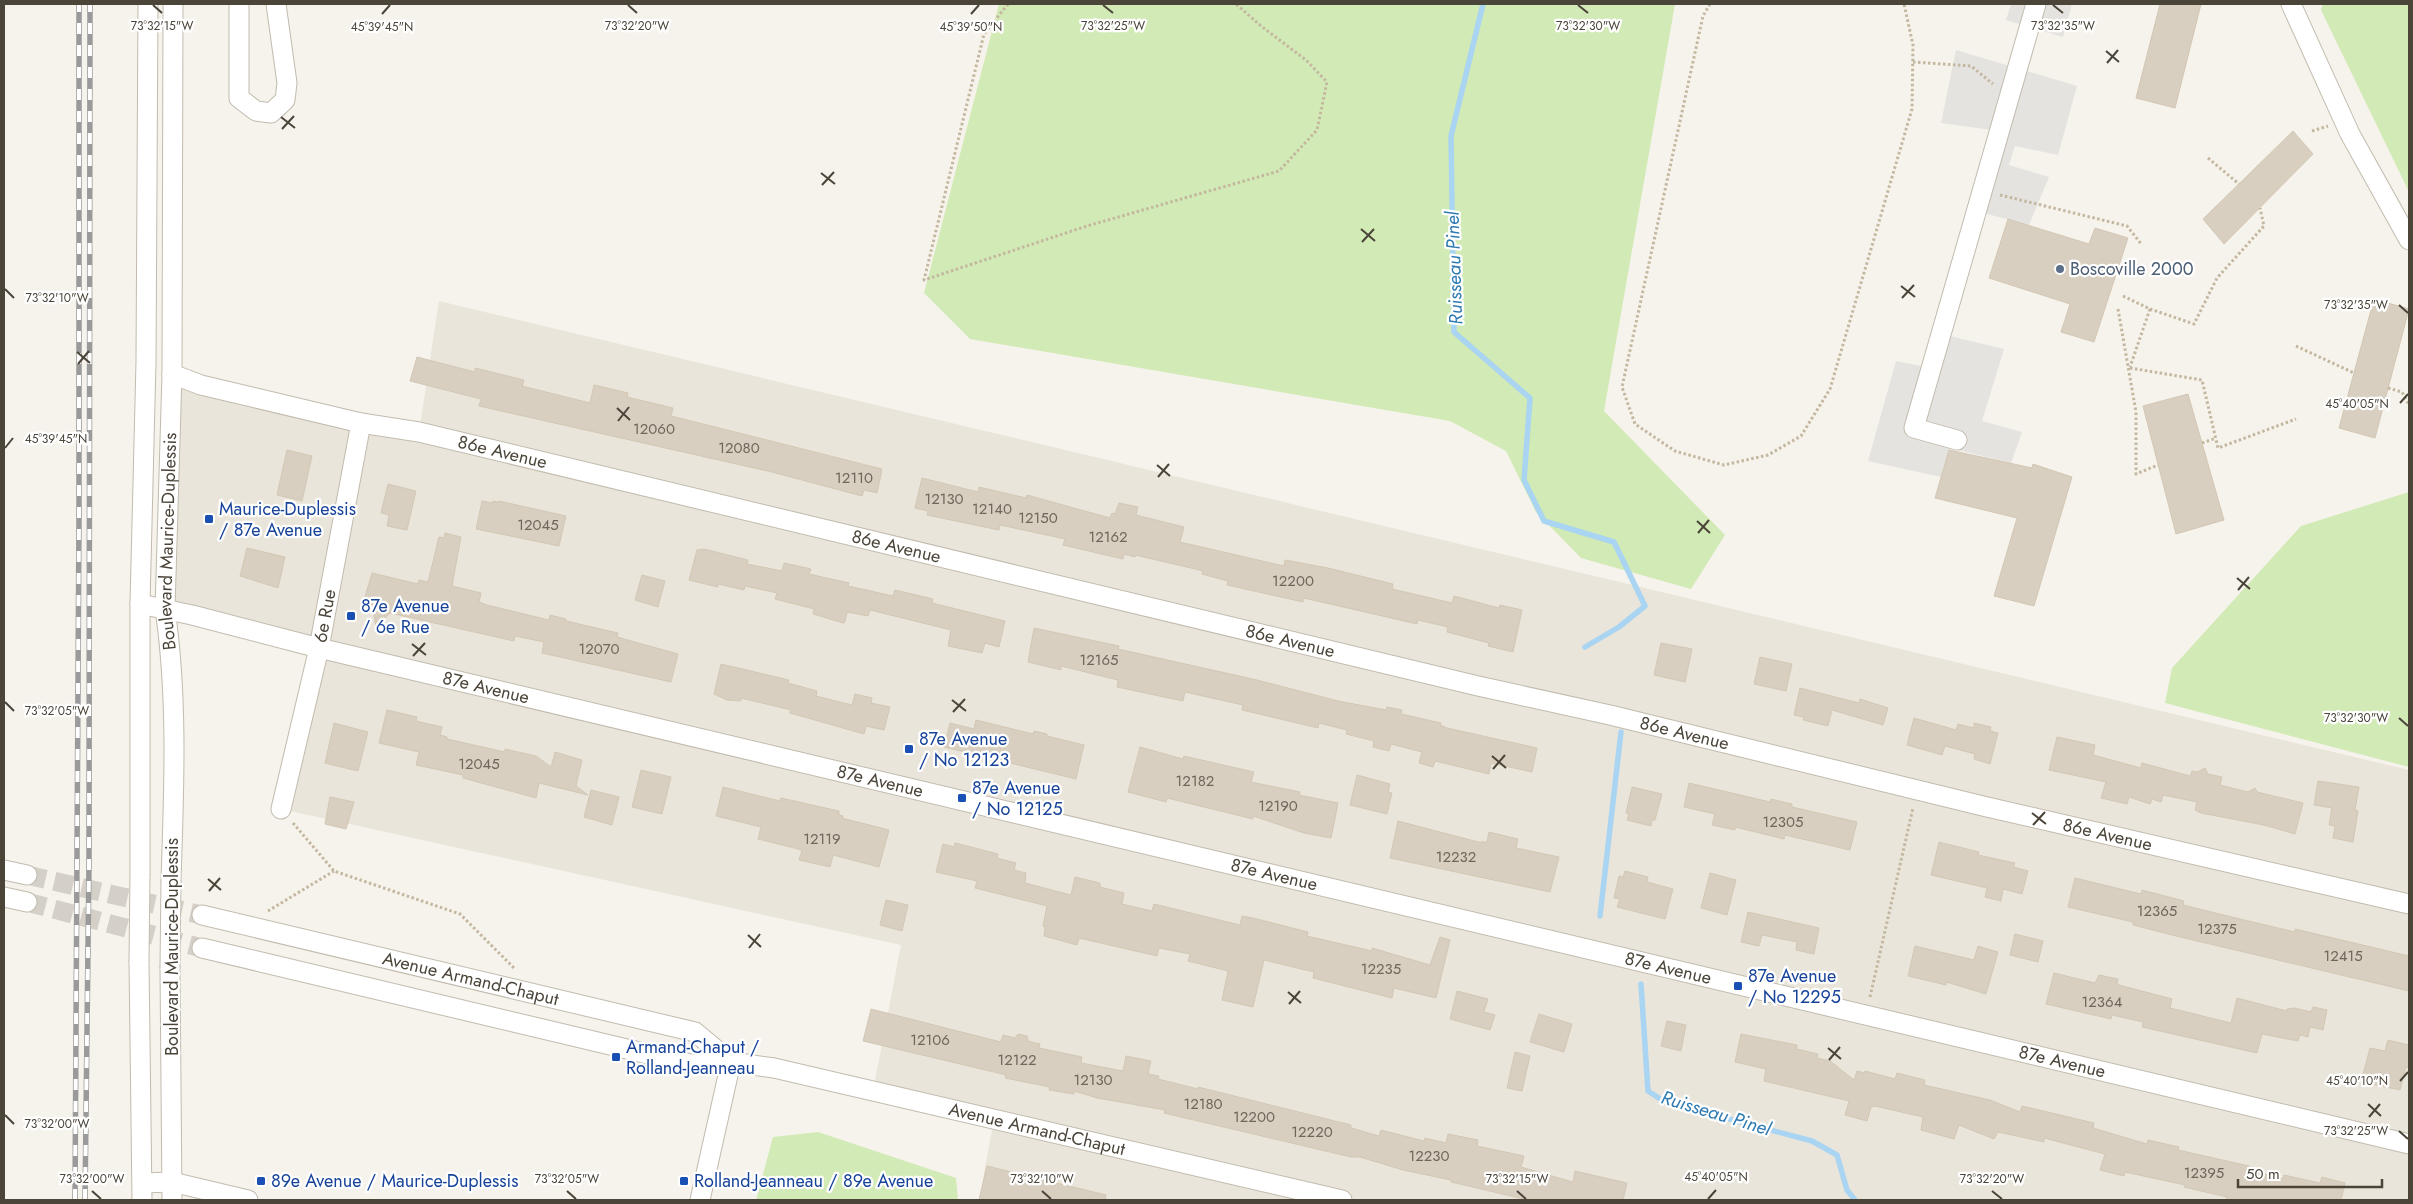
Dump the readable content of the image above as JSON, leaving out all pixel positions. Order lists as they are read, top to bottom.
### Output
{
  "streets": {
    "street": [
      "86e Avenue",
      "Boulevard Maurice-Duplessis",
      "6e Rue",
      "87e Avenue",
      "Avenue Armand-Chaput"
    ]
  },
  "crossings": [
    ["86e Avenue", "Boulevard Maurice-Duplessis"],
    ["86e Avenue", "6e Rue"],
    ["Boulevard Maurice-Duplessis", "87e Avenue"],
    ["6e Rue", "87e Avenue"]
  ],
  "water": ["Ruisseau Pinel"],
  "places": {
    "other": ["Boscoville 2000"],
    "transit": [
      "Maurice-Duplessis / 87e Avenue",
      "87e Avenue / 6e Rue",
      "87e Avenue / No 12123",
      "87e Avenue / No 12125",
      "87e Avenue / No 12295",
      "Armand-Chaput / Rolland-Jeanneau",
      "89e Avenue / Maurice-Duplessis",
      "Rolland-Jeanneau / 89e Avenue"
    ]
  },
  "house_numbers": [
    "12060",
    "12080",
    "12110",
    "12130",
    "12140",
    "12150",
    "12045",
    "12162",
    "12200",
    "12070",
    "12165",
    "12045",
    "12182",
    "12190",
    "12305",
    "12119",
    "12232",
    "12365",
    "12375",
    "12415",
    "12235",
    "12364",
    "12106",
    "12122",
    "12130",
    "12180",
    "12200",
    "12220",
    "12230",
    "12395"
  ],
  "scale_bar": "50 m",
  "coordinates": [
    "73°32'15\"W",
    "73°32'20\"W",
    "73°32'25\"W",
    "73°32'30\"W",
    "73°32'35\"W",
    "45°39'45\"N",
    "45°39'50\"N",
    "73°32'10\"W",
    "45°40'05\"N",
    "73°32'05\"W",
    "45°40'10\"N",
    "73°32'00\"W"
  ]
}
